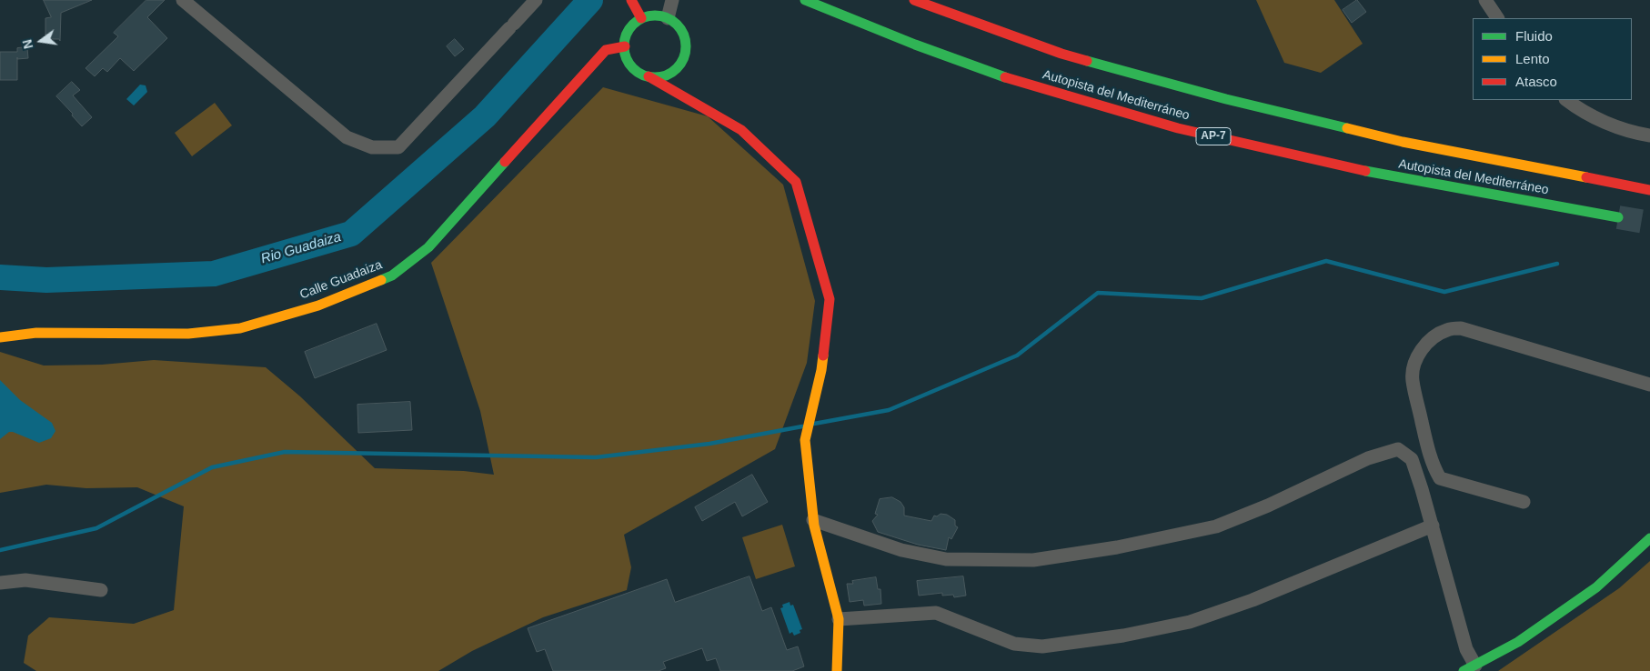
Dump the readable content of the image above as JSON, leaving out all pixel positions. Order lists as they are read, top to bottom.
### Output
{
  "streets": {
    "main road": ["Autopista del Mediterráneo", "AP-7", "Calle Guadaiza"]
  },
  "water": ["Rio Guadaiza"],
  "legend": ["Fluido", "Lento", "Atasco"],
  "north": "left"
}
